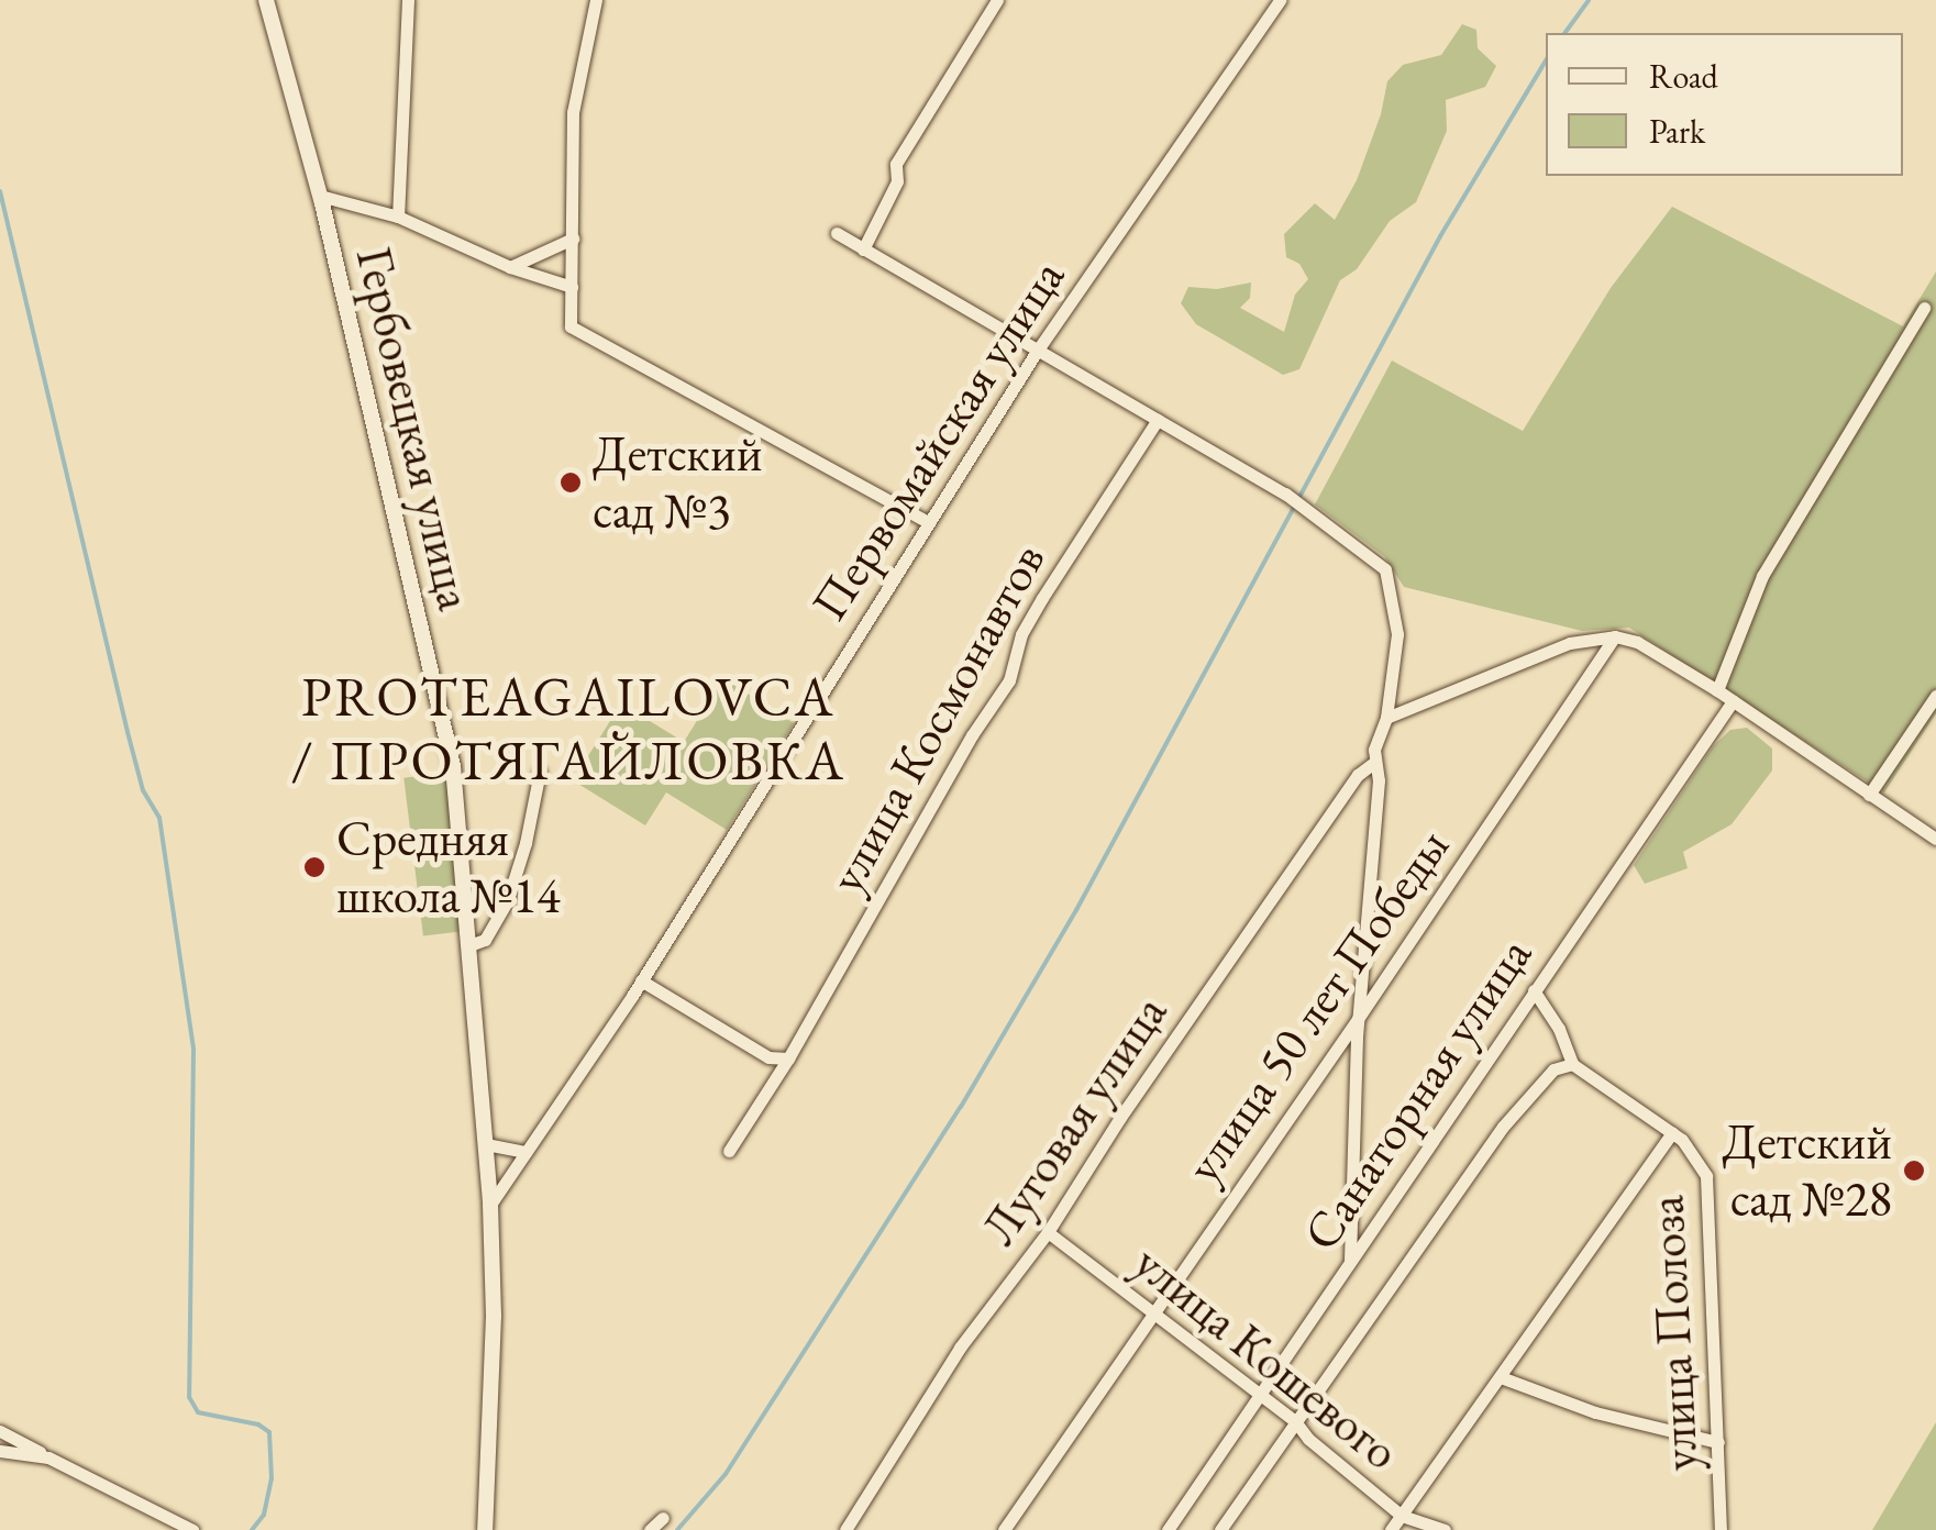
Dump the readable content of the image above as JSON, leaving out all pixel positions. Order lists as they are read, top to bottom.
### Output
{
  "streets": {
    "street": [
      "Гербовецкая улица",
      "Первомайская улица",
      "улица Космонавтов",
      "улица 50 лет Победы",
      "Санаторная улица",
      "Луговая улица",
      "улица Полоза",
      "улица Кошевого"
    ]
  },
  "crossings": [
    ["Гербовецкая улица", "Первомайская улица"],
    ["улица 50 лет Победы", "улица Кошевого"],
    ["Санаторная улица", "улица Кошевого"],
    ["Луговая улица", "улица Кошевого"]
  ],
  "districts": ["PROTEAGAILOVCA / ПРОТЯГАЙЛОВКА"],
  "places": ["Детский сад №3", "Средняя школа №14", "Детский сад №28"],
  "legend": ["Road", "Park"]
}
